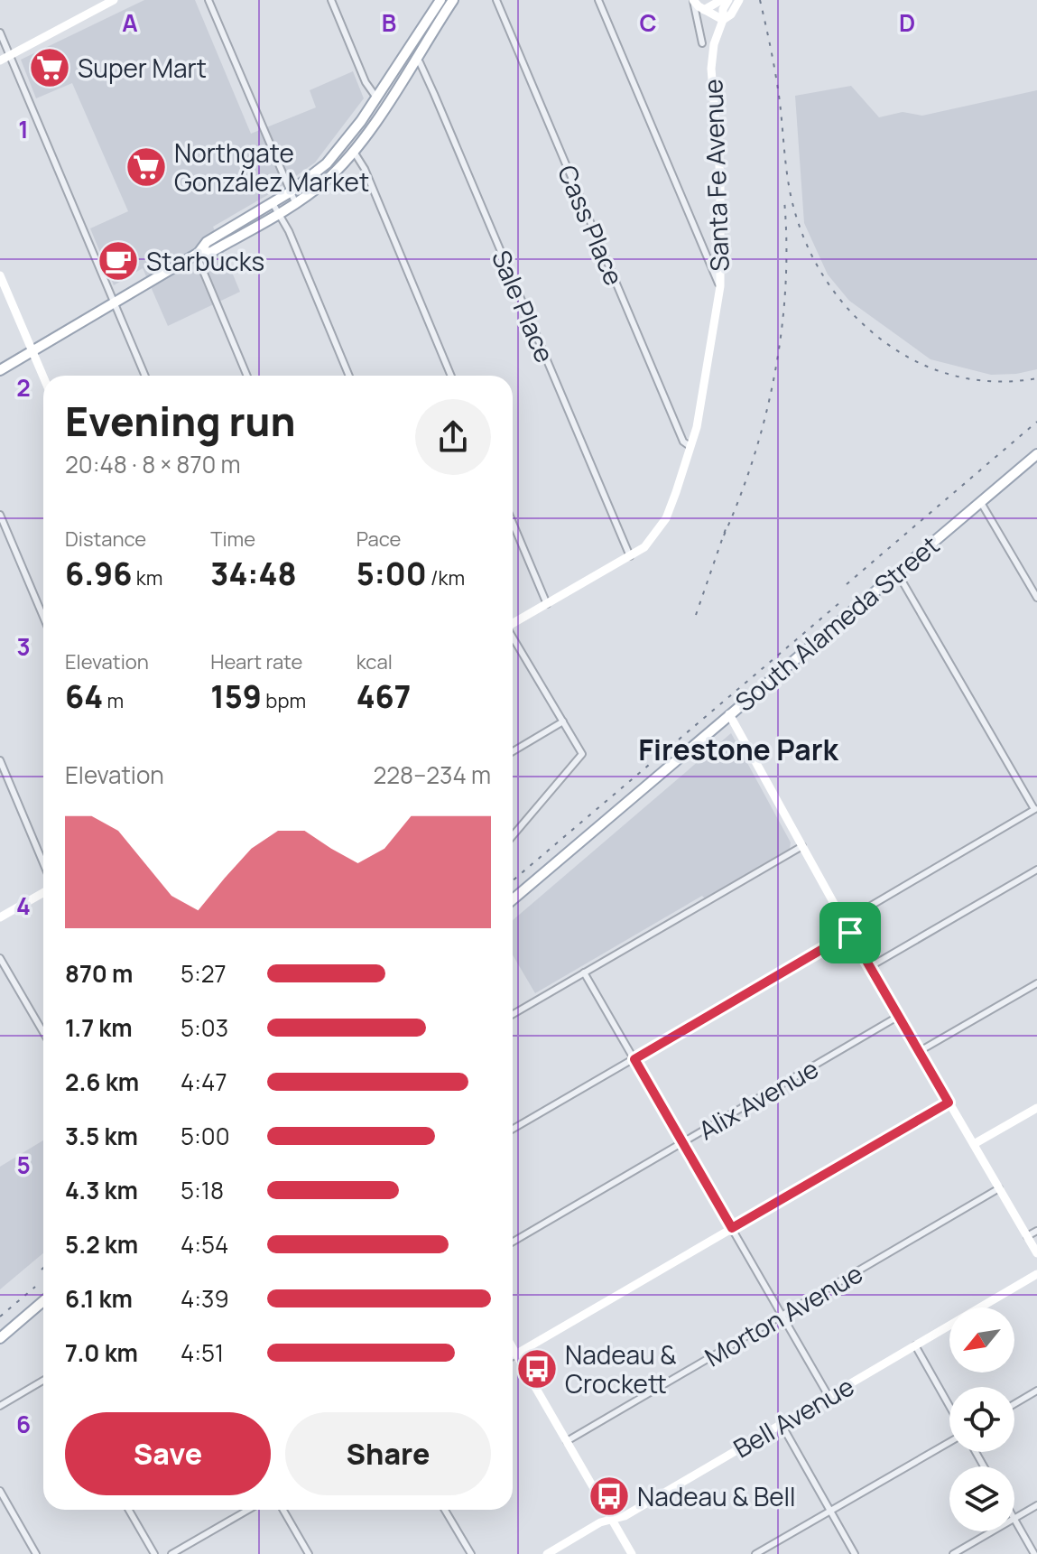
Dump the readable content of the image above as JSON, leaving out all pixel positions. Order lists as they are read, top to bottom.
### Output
{
  "streets": {
    "main road": ["South Alameda Street"],
    "street": [
      "Santa Fe Avenue",
      "Cass Place",
      "Sale Place",
      "Alix Avenue",
      "Morton Avenue",
      "Bell Avenue"
    ]
  },
  "crossings": [
    ["Santa Fe Avenue", "Cass Place"],
    ["Santa Fe Avenue", "Sale Place"]
  ],
  "districts": ["Firestone Park"],
  "places": {
    "supermarket": ["Super Mart", "Northgate González Market"],
    "cafe": ["Starbucks"],
    "bus stop": ["Nadeau & Crockett", "Nadeau & Bell"]
  },
  "north": "bottom left",
  "page": {
    "heading": ["Evening run", "20:48 · 8 × 870 m"],
    "stats": [
      ["Distance", "6.96 km"],
      ["Time", "34:48"],
      ["Pace", "5:00 /km"],
      ["Elevation", "64 m"],
      ["Heart rate", "159 bpm"],
      ["kcal", "467"]
    ],
    "chart": ["Elevation", "228–234 m"],
    "list": [
      {
        "name": "870 m",
        "note": "5:27"
      },
      {
        "name": "1.7 km",
        "note": "5:03"
      },
      {
        "name": "2.6 km",
        "note": "4:47"
      },
      {
        "name": "3.5 km",
        "note": "5:00"
      },
      {
        "name": "4.3 km",
        "note": "5:18"
      },
      {
        "name": "5.2 km",
        "note": "4:54"
      },
      {
        "name": "6.1 km",
        "note": "4:39"
      },
      {
        "name": "7.0 km",
        "note": "4:51"
      }
    ],
    "buttons": ["Save", "Share"]
  },
  "grid": {
    "columns": [
      "A",
      "B",
      "C",
      "D"
    ],
    "rows": [
      "1",
      "2",
      "3",
      "4",
      "5",
      "6"
    ]
  }
}
